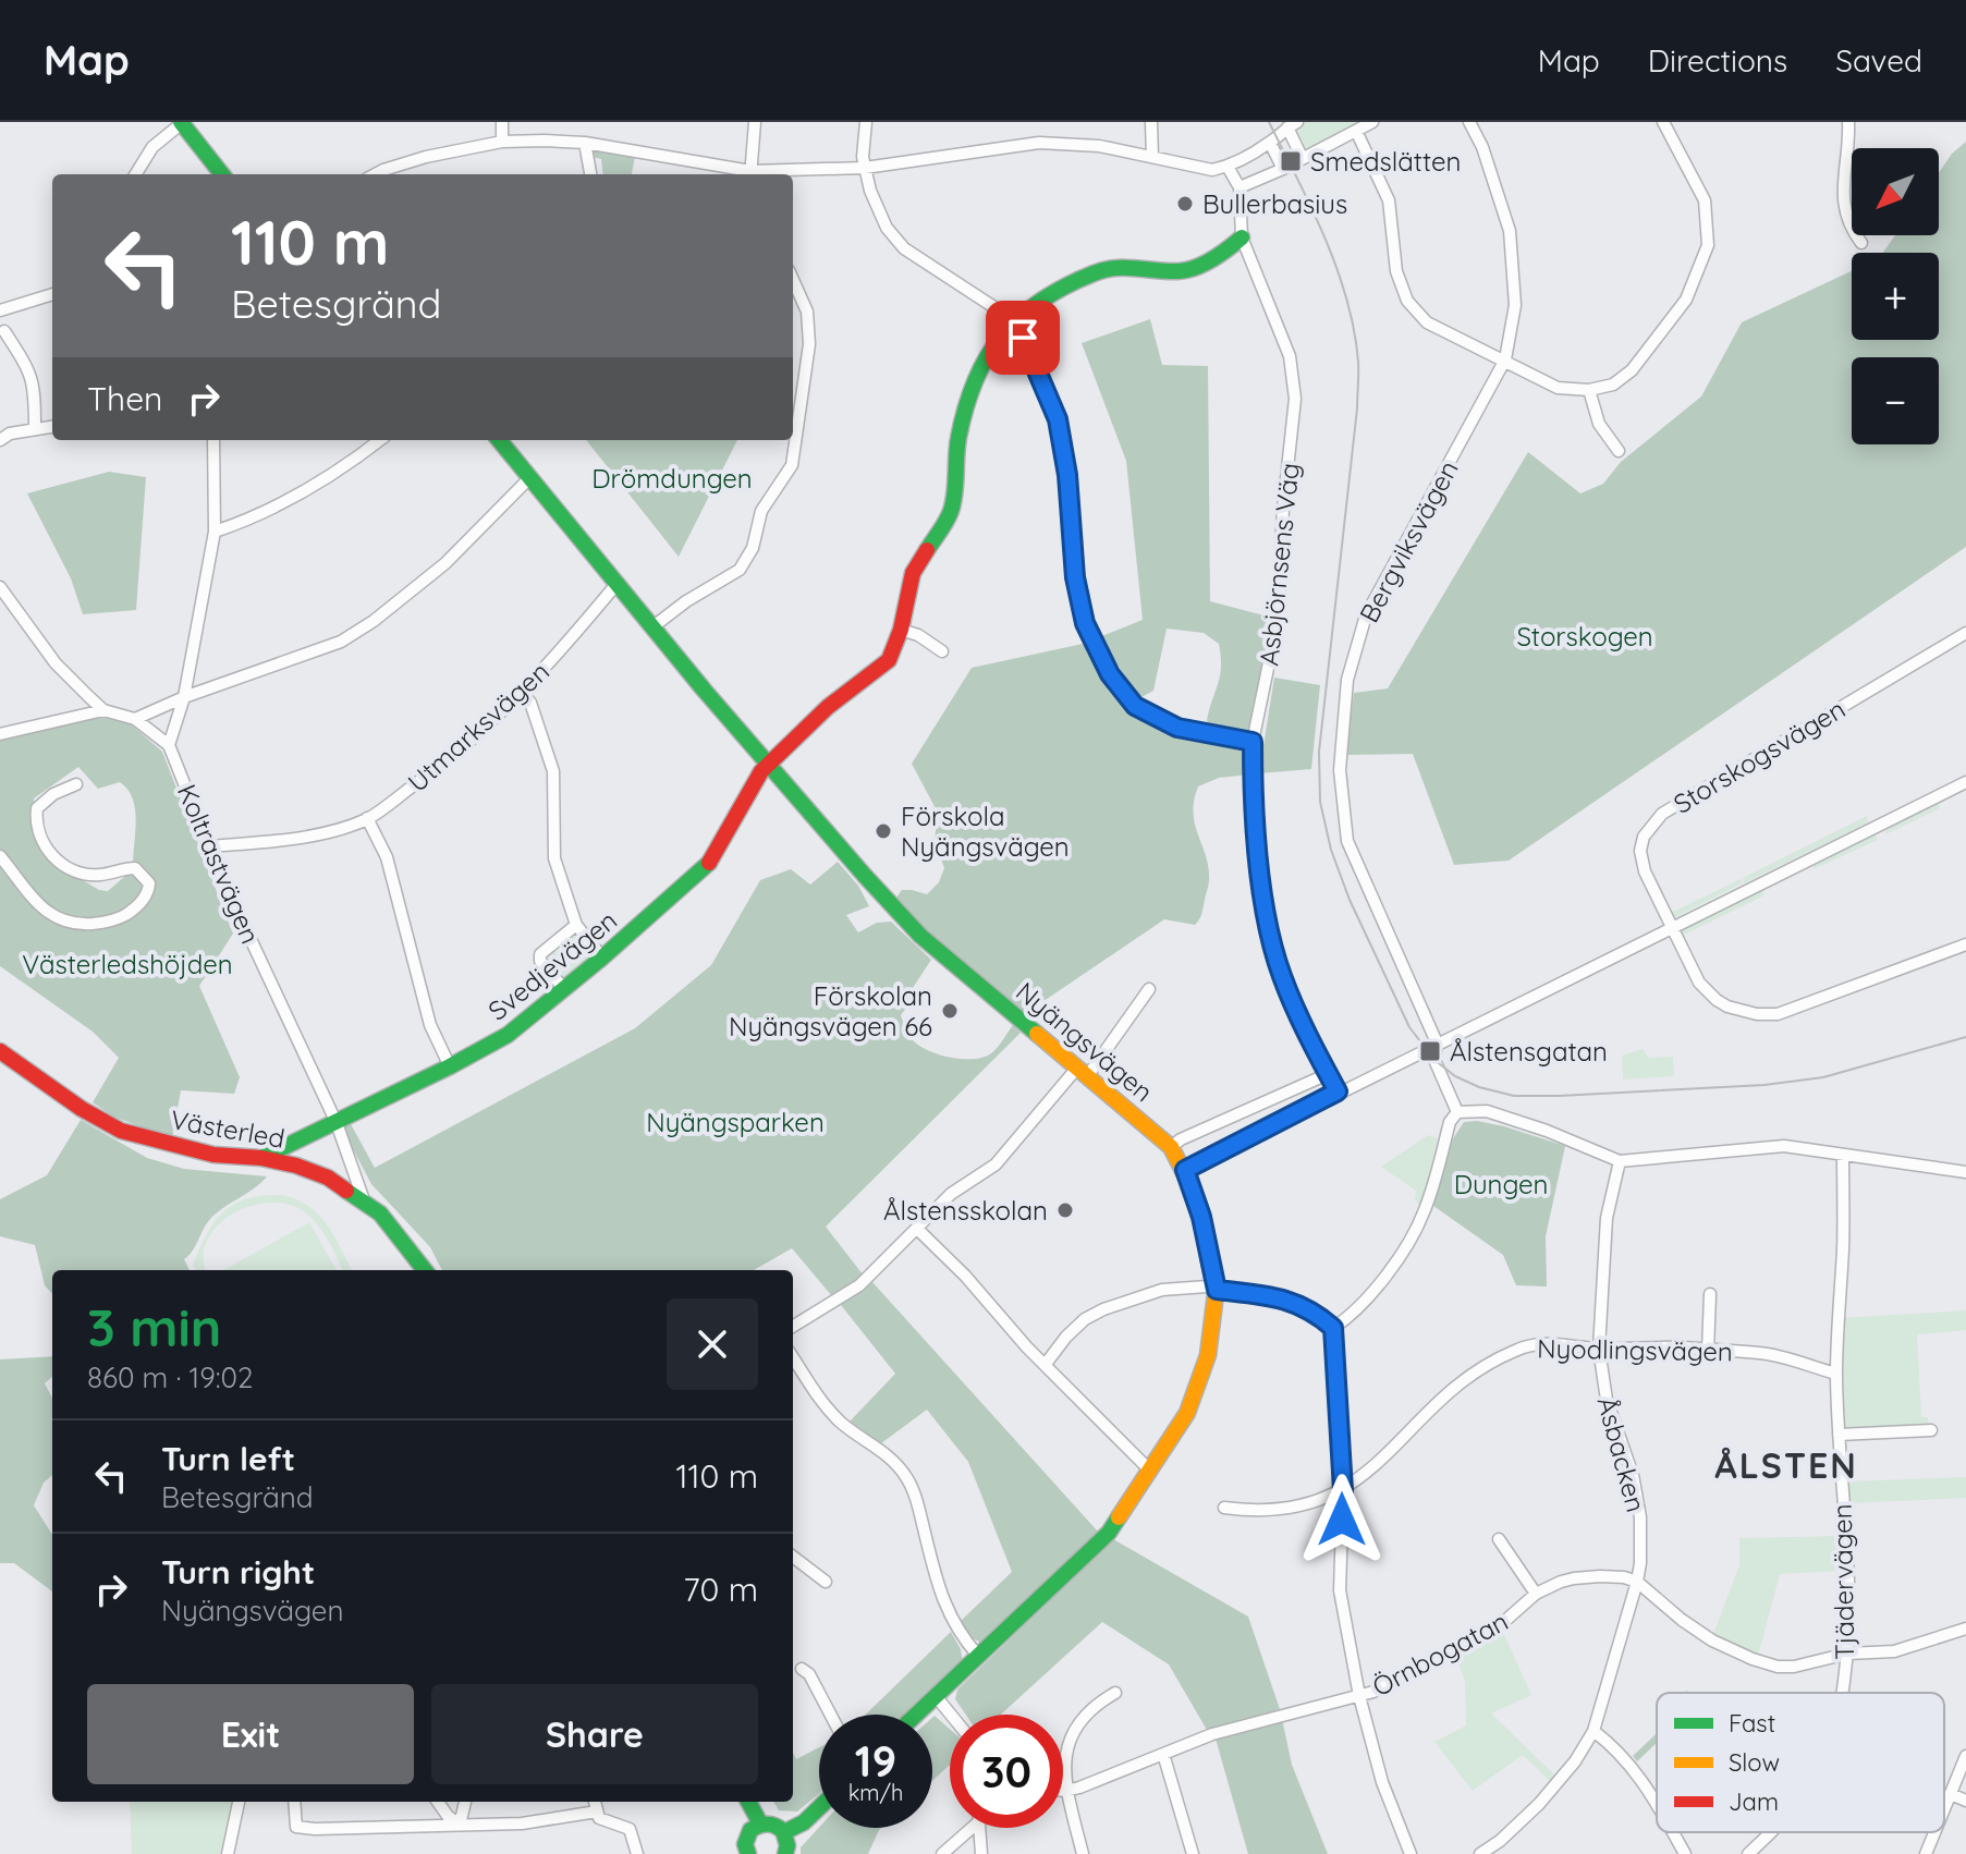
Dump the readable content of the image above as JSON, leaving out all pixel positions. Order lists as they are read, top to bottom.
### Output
{
  "streets": {
    "street": [
      "Bergviksvägen",
      "Asbjörnsens Väg",
      "Utmarksvägen",
      "Storskogsvägen",
      "Koltrastvägen",
      "Svedjevägen",
      "Nyängsvägen",
      "Västerled",
      "Nyodlingsvägen",
      "Åsbacken",
      "Tjädervägen",
      "Örnbogatan"
    ]
  },
  "crossings": [
    ["Asbjörnsens Väg", "Svedjevägen"],
    ["Utmarksvägen", "Koltrastvägen"],
    ["Utmarksvägen", "Nyängsvägen"],
    ["Koltrastvägen", "Svedjevägen"],
    ["Koltrastvägen", "Västerled"],
    ["Svedjevägen", "Nyängsvägen"],
    ["Svedjevägen", "Västerled"],
    ["Nyodlingsvägen", "Åsbacken"],
    ["Nyodlingsvägen", "Tjädervägen"],
    ["Åsbacken", "Örnbogatan"]
  ],
  "districts": ["ÅLSTEN"],
  "parks": [
    "Drömdungen",
    "Storskogen",
    "Västerledshöjden",
    "Nyängsparken",
    "Dungen"
  ],
  "places": {
    "transit": ["Smedslätten", "Ålstensgatan"],
    "other": [
      "Bullerbasius",
      "Förskola Nyängsvägen",
      "Förskolan Nyängsvägen 66",
      "Ålstensskolan"
    ]
  },
  "legend": ["Fast", "Slow", "Jam"],
  "north": "bottom left",
  "page": {
    "header": "Map",
    "nav": ["Map", "Directions", "Saved"],
    "map_buttons": ["+", "−"],
    "turn": ["110 m", "Betesgränd"],
    "then": "Then",
    "heading": ["3 min", "860 m · 19:02"],
    "list": [
      {
        "name": "Turn left",
        "note": "Betesgränd",
        "value": "110 m"
      },
      {
        "name": "Turn right",
        "note": "Nyängsvägen",
        "value": "70 m"
      }
    ],
    "buttons": ["Exit", "Share"],
    "speed": "19 km/h",
    "limit": "30"
  }
}
